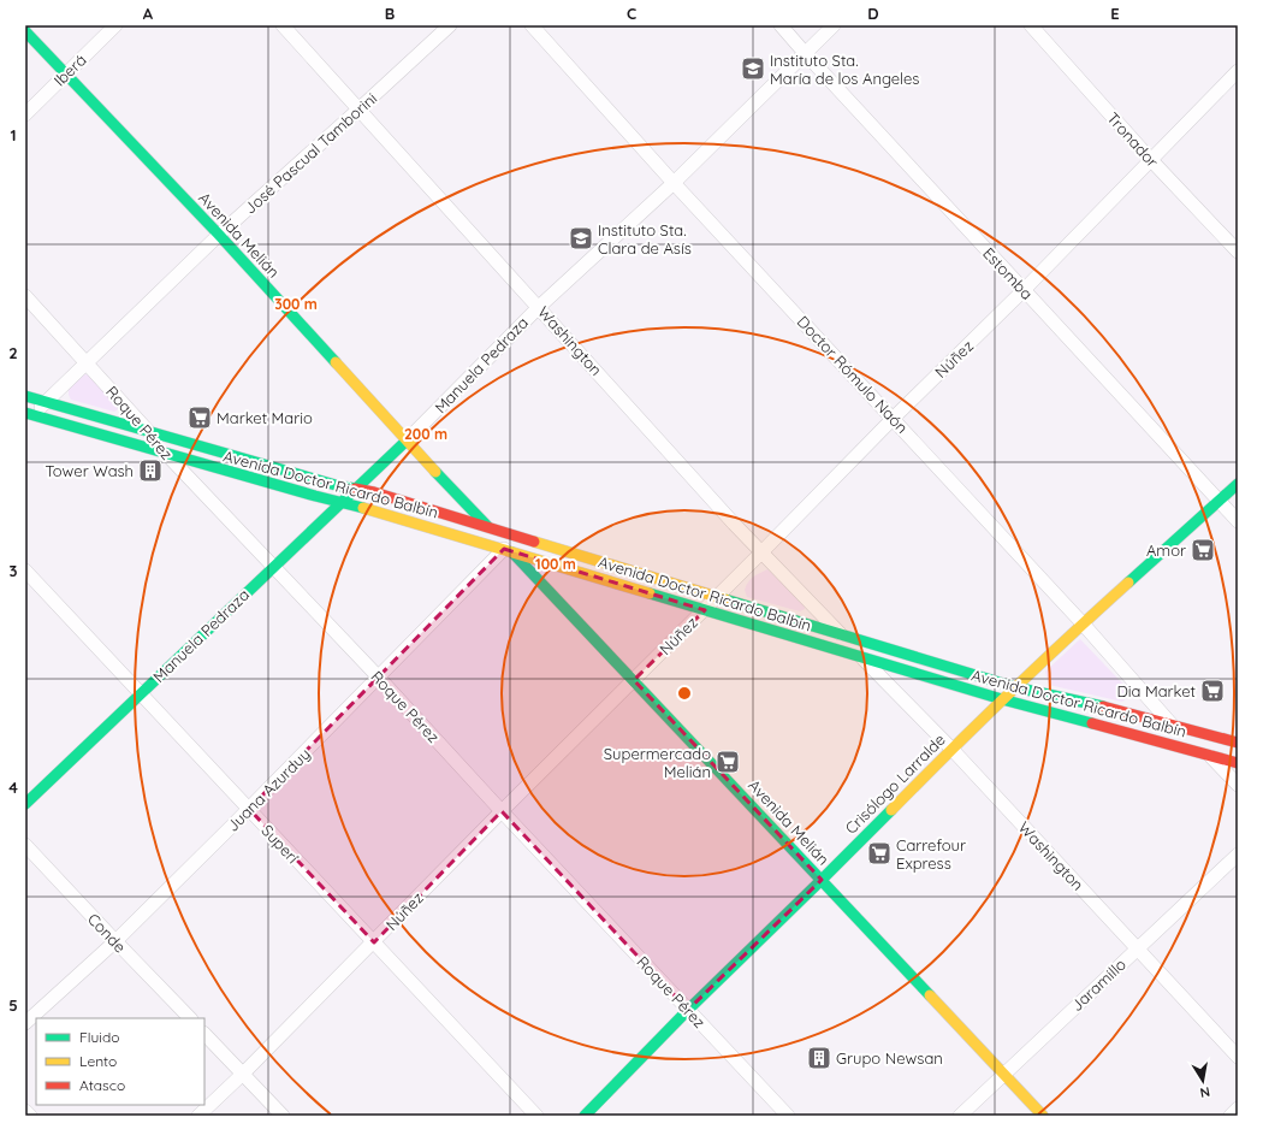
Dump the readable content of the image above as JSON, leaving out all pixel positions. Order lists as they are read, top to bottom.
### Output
{
  "streets": {
    "street": [
      "Iberá",
      "Tronador",
      "José Pascual Tamborini",
      "Avenida Melián",
      "Estomba",
      "Washington",
      "Núñez",
      "Manuela Pedraza",
      "Doctor Rómulo Naón",
      "Roque Pérez",
      "Avenida Doctor Ricardo Balbín",
      "Crisólogo Larralde",
      "Juana Azurduy",
      "Superí",
      "Conde",
      "Jaramillo"
    ]
  },
  "crossings": [
    ["Iberá", "Avenida Melián"],
    ["Tronador", "Núñez"],
    ["José Pascual Tamborini", "Avenida Melián"],
    ["José Pascual Tamborini", "Washington"],
    ["José Pascual Tamborini", "Roque Pérez"],
    ["José Pascual Tamborini", "Avenida Doctor Ricardo Balbín"],
    ["Avenida Melián", "Núñez"],
    ["Avenida Melián", "Manuela Pedraza"],
    ["Avenida Melián", "Avenida Doctor Ricardo Balbín"],
    ["Avenida Melián", "Crisólogo Larralde"],
    ["Avenida Melián", "Juana Azurduy"],
    ["Avenida Melián", "Jaramillo"],
    ["Estomba", "Núñez"],
    ["Estomba", "Manuela Pedraza"],
    ["Estomba", "Crisólogo Larralde"],
    ["Washington", "Núñez"],
    ["Washington", "Manuela Pedraza"],
    ["Washington", "Avenida Doctor Ricardo Balbín"],
    ["Washington", "Crisólogo Larralde"],
    ["Washington", "Jaramillo"],
    ["Núñez", "Doctor Rómulo Naón"],
    ["Núñez", "Roque Pérez"],
    ["Núñez", "Avenida Doctor Ricardo Balbín"],
    ["Núñez", "Superí"],
    ["Manuela Pedraza", "Doctor Rómulo Naón"],
    ["Manuela Pedraza", "Roque Pérez"],
    ["Manuela Pedraza", "Avenida Doctor Ricardo Balbín"],
    ["Manuela Pedraza", "Superí"],
    ["Doctor Rómulo Naón", "Avenida Doctor Ricardo Balbín"],
    ["Doctor Rómulo Naón", "Crisólogo Larralde"],
    ["Roque Pérez", "Avenida Doctor Ricardo Balbín"],
    ["Roque Pérez", "Crisólogo Larralde"],
    ["Roque Pérez", "Juana Azurduy"],
    ["Avenida Doctor Ricardo Balbín", "Crisólogo Larralde"],
    ["Avenida Doctor Ricardo Balbín", "Juana Azurduy"],
    ["Juana Azurduy", "Superí"],
    ["Juana Azurduy", "Conde"]
  ],
  "places": {
    "school or university": ["Instituto Sta. María de los Angeles", "Instituto Sta. Clara de Asís"],
    "supermarket": [
      "Market Mario",
      "Amor",
      "Dia Market",
      "Supermercado Melián",
      "Carrefour Express"
    ],
    "building": ["Tower Wash", "Grupo Newsan"]
  },
  "legend": ["Fluido", "Lento", "Atasco"],
  "north": "bottom",
  "grid": {
    "columns": [
      "A",
      "B",
      "C",
      "D",
      "E"
    ],
    "rows": [
      "1",
      "2",
      "3",
      "4",
      "5"
    ]
  },
  "rings": ["300 m", "200 m", "100 m"]
}
